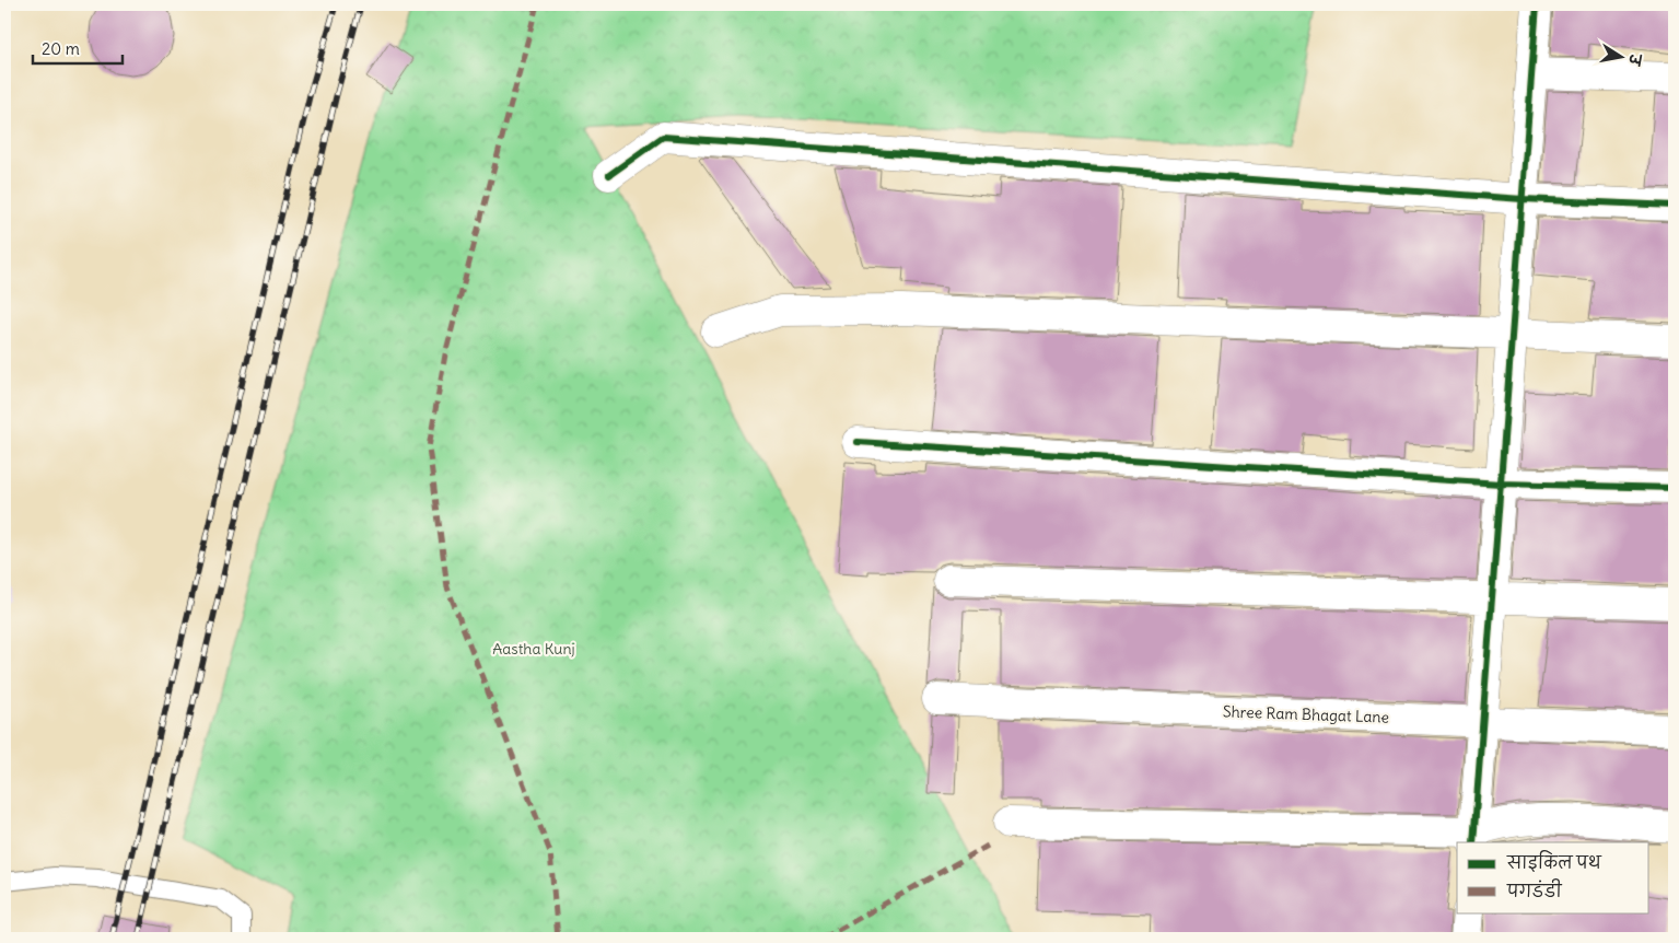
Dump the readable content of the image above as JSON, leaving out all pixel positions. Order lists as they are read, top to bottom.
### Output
{
  "streets": {
    "street": ["Shree Ram Bhagat Lane"]
  },
  "parks": ["Aastha Kunj"],
  "legend": ["साइकिल पथ", "पगडंडी"],
  "scale_bar": "20 m",
  "north": "right"
}
